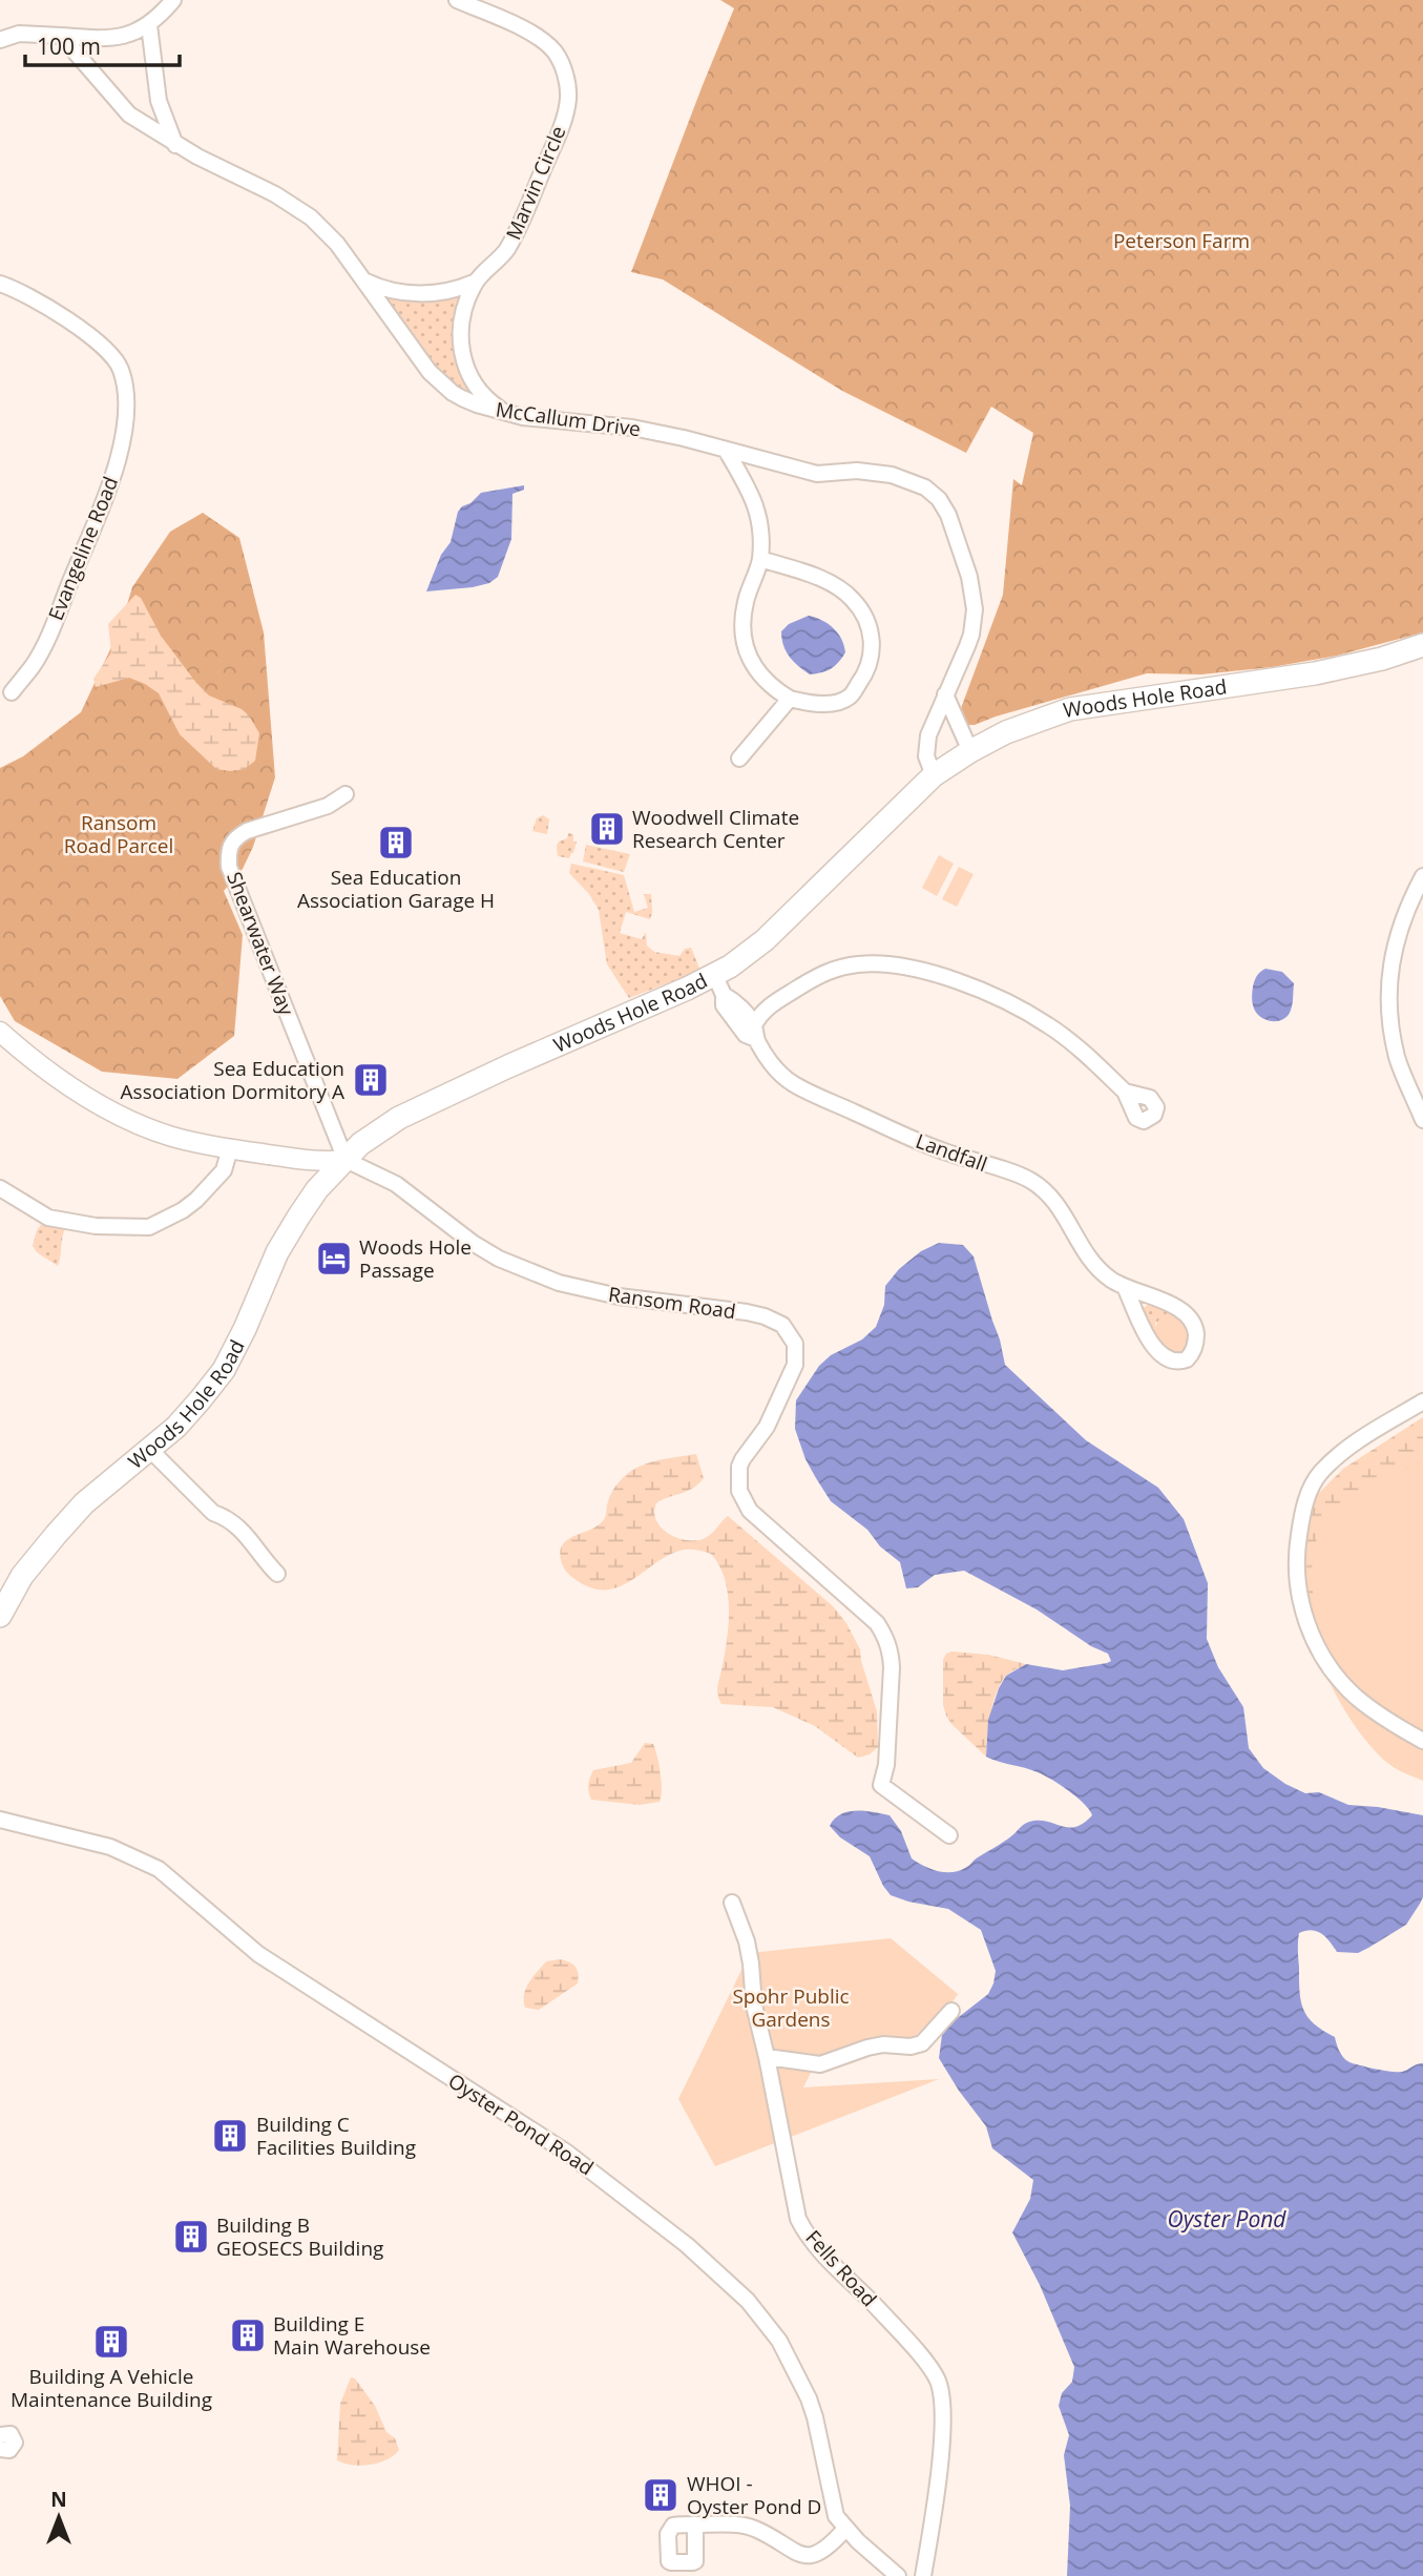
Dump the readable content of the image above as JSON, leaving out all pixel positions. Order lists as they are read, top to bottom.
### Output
{
  "streets": {
    "highway": ["Woods Hole Road"],
    "main road": ["Ransom Road"],
    "street": [
      "Marvin Circle",
      "McCallum Drive",
      "Evangeline Road",
      "Shearwater Way",
      "Landfall",
      "Oyster Pond Road",
      "Fells Road"
    ]
  },
  "crossings": [
    ["Marvin Circle", "McCallum Drive"],
    ["McCallum Drive", "Woods Hole Road"],
    ["Woods Hole Road", "Shearwater Way"],
    ["Woods Hole Road", "Landfall"],
    ["Woods Hole Road", "Ransom Road"],
    ["Shearwater Way", "Ransom Road"]
  ],
  "water": ["Oyster Pond"],
  "parks": ["Peterson Farm", "Ransom Road Parcel", "Spohr Public Gardens"],
  "places": {
    "building": [
      "Woodwell Climate Research Center",
      "Sea Education Association Garage H",
      "Sea Education Association Dormitory A",
      "Building C Facilities Building",
      "Building B GEOSECS Building",
      "Building E Main Warehouse",
      "Building A Vehicle Maintenance Building",
      "WHOI - Oyster Pond D"
    ],
    "hotel": ["Woods Hole Passage"]
  },
  "scale_bar": "100 m",
  "north": "top"
}
